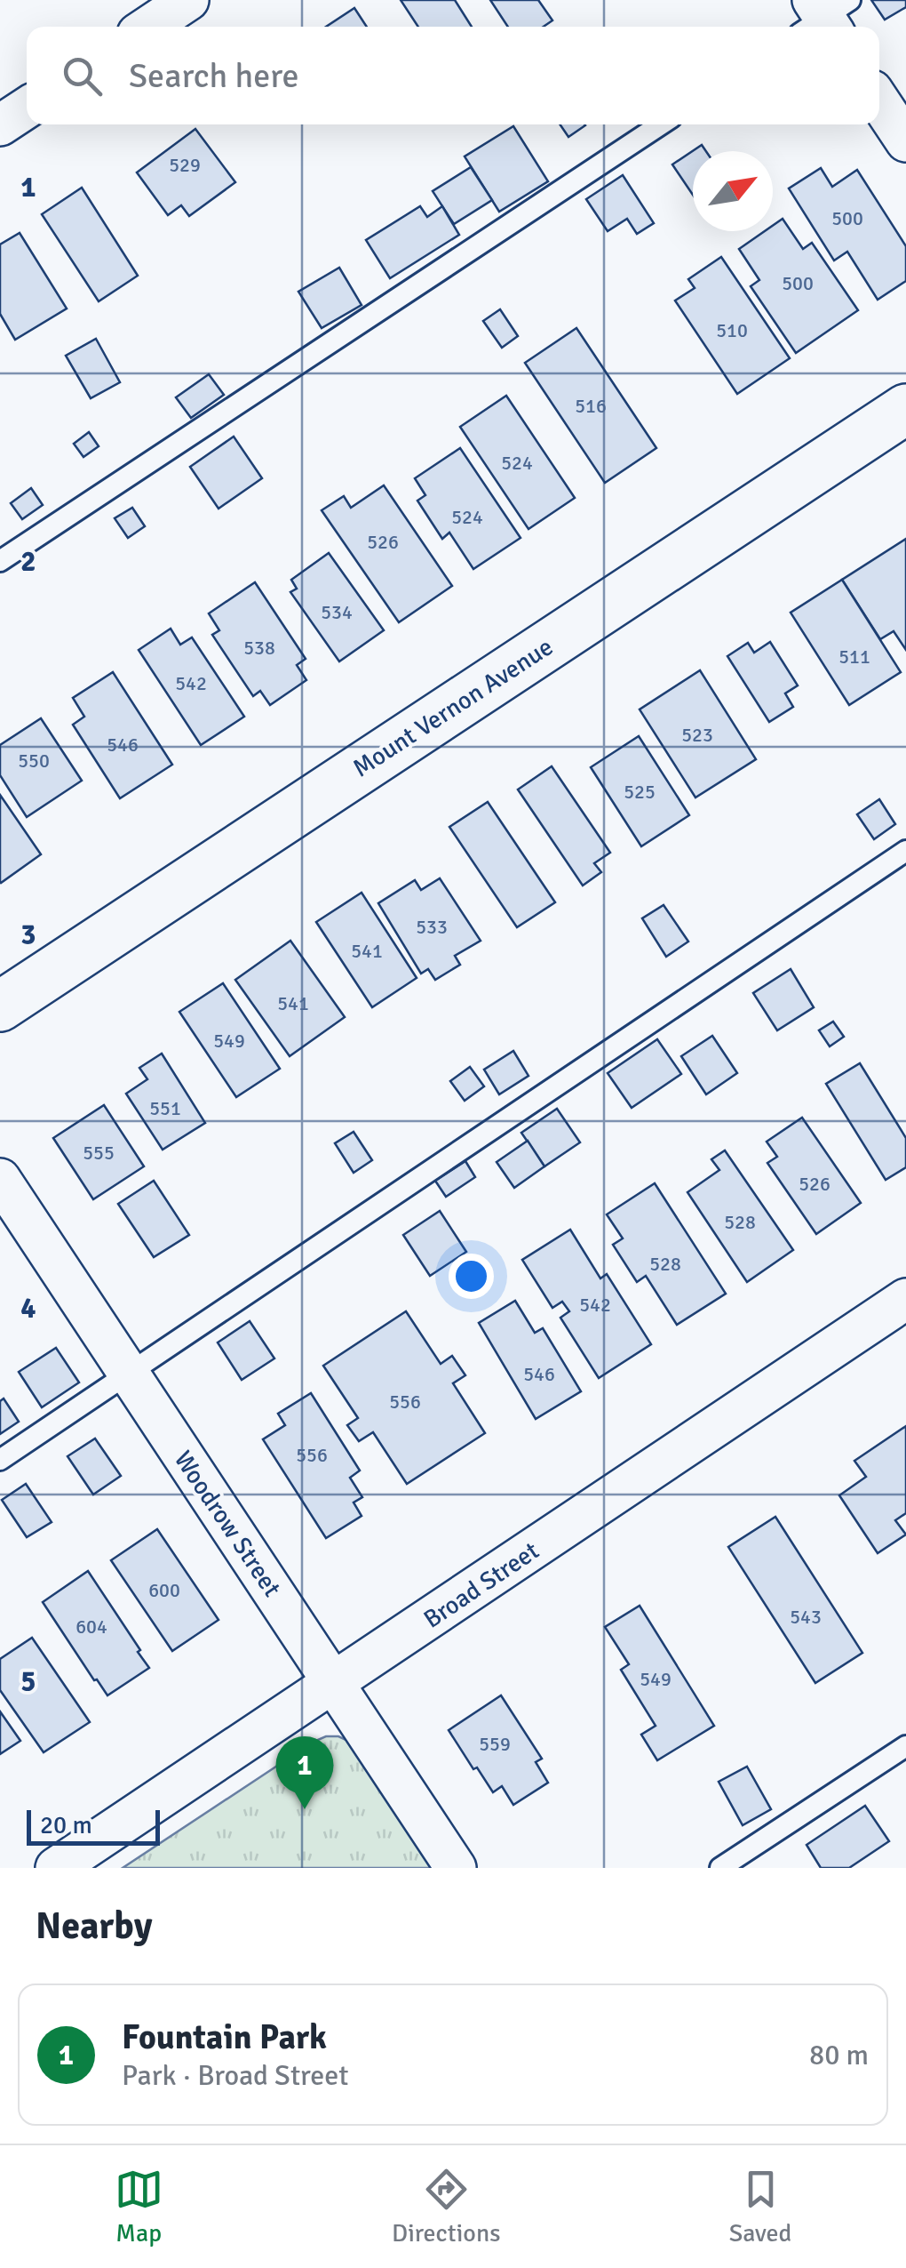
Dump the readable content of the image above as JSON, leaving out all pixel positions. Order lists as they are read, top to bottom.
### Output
{
  "streets": {
    "street": ["Mount Vernon Avenue", "Woodrow Street", "Broad Street"]
  },
  "crossings": [
    ["Woodrow Street", "Broad Street"]
  ],
  "house_numbers": [
    "529",
    "500",
    "500",
    "510",
    "516",
    "524",
    "524",
    "526",
    "534",
    "538",
    "511",
    "542",
    "523",
    "546",
    "550",
    "525",
    "533",
    "541",
    "541",
    "549",
    "551",
    "555",
    "526",
    "528",
    "528",
    "542",
    "546",
    "556",
    "556",
    "600",
    "543",
    "604",
    "549",
    "559"
  ],
  "scale_bar": "20 m",
  "north": "top right",
  "page": {
    "search": "Search here",
    "pins": "1",
    "scale": "20 m",
    "heading": "Nearby",
    "list": [
      {
        "mark": "1",
        "name": "Fountain Park",
        "note": "Park · Broad Street",
        "value": "80 m"
      }
    ],
    "nav": ["Map", "Directions", "Saved"]
  },
  "grid": {
    "rows": [
      "1",
      "2",
      "3",
      "4",
      "5"
    ]
  }
}
